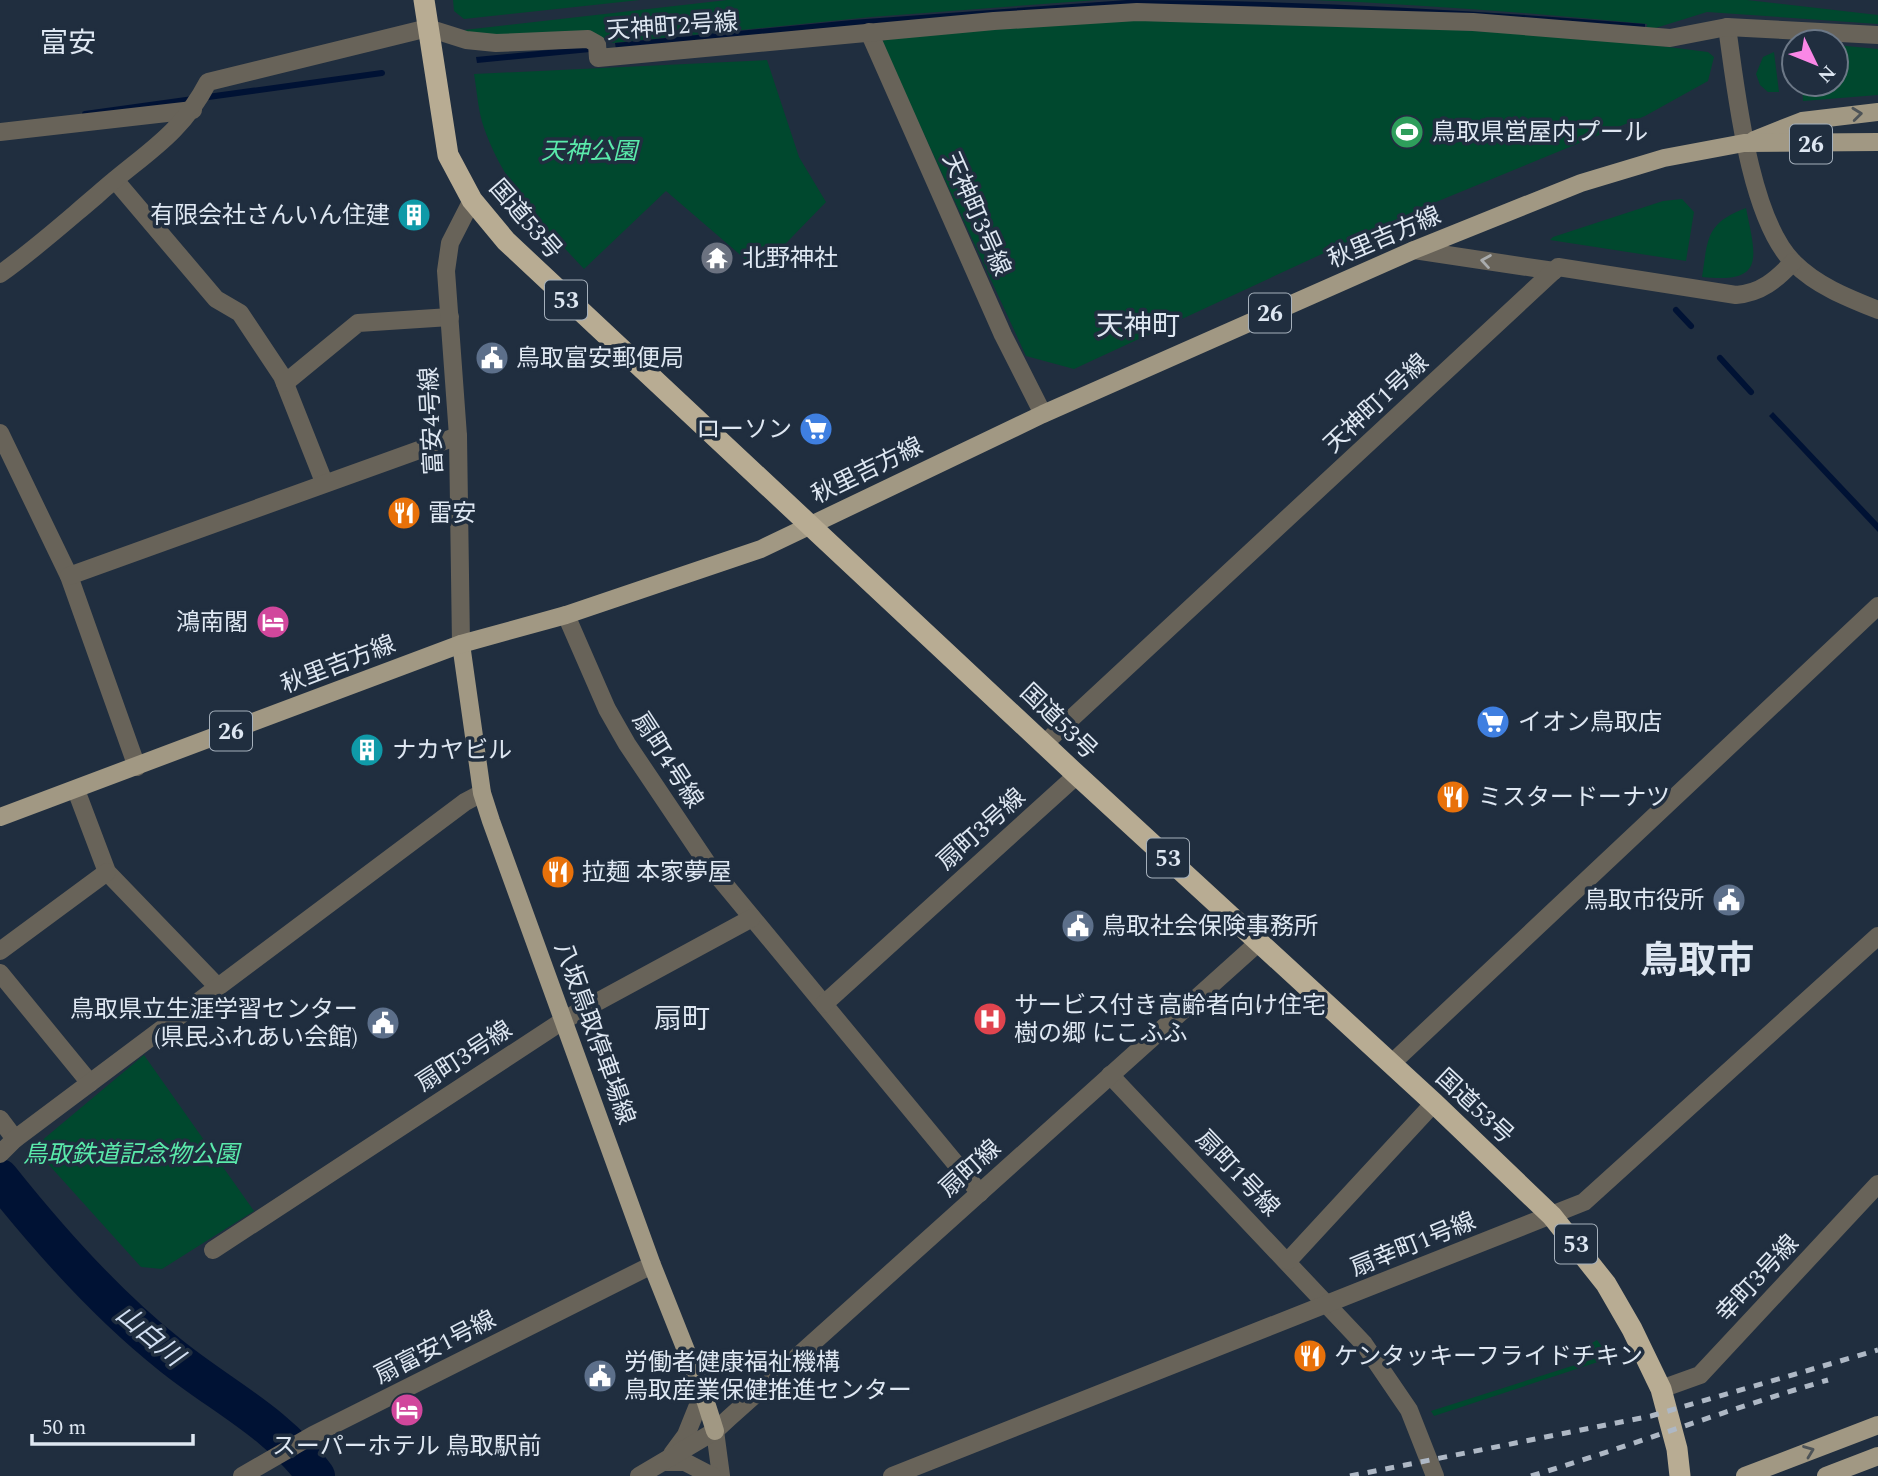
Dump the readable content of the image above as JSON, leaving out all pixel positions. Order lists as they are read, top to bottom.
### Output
{
  "streets": {
    "highway": ["国道53号", "53"],
    "main road": ["26", "秋里吉方線", "八坂鳥取停車場線"],
    "street": [
      "天神町2号線",
      "天神町3号線",
      "天神町1号線",
      "富安4号線",
      "扇町4号線",
      "扇町3号線",
      "扇町線",
      "扇町1号線",
      "扇幸町1号線",
      "幸町3号線",
      "扇富安1号線"
    ]
  },
  "crossings": [
    ["天神町2号線", "天神町3号線"],
    ["天神町2号線", "国道53号"],
    ["天神町3号線", "秋里吉方線"],
    ["国道53号", "秋里吉方線"],
    ["国道53号", "天神町1号線"],
    ["国道53号", "富安4号線"],
    ["国道53号", "扇町3号線"],
    ["国道53号", "扇町線"],
    ["国道53号", "扇幸町1号線"],
    ["国道53号", "幸町3号線"],
    ["秋里吉方線", "富安4号線"],
    ["秋里吉方線", "扇町4号線"],
    ["秋里吉方線", "八坂鳥取停車場線"],
    ["富安4号線", "八坂鳥取停車場線"],
    ["扇町4号線", "扇町3号線"],
    ["扇町3号線", "八坂鳥取停車場線"],
    ["八坂鳥取停車場線", "扇町線"],
    ["八坂鳥取停車場線", "扇富安1号線"],
    ["扇町線", "扇町1号線"],
    ["扇町1号線", "扇幸町1号線"]
  ],
  "districts": [
    "富安",
    "天神町",
    "鳥取市",
    "扇町"
  ],
  "water": ["山白川"],
  "parks": ["天神公園", "鳥取鉄道記念物公園"],
  "places": {
    "sports": ["鳥取県営屋内プール"],
    "building": ["有限会社さんいん住建", "ナカヤビル"],
    "temple": ["北野神社"],
    "public building": [
      "鳥取富安郵便局",
      "鳥取市役所",
      "鳥取社会保険事務所",
      "鳥取県立生涯学習センター (県民ふれあい会館)",
      "労働者健康福祉機構 鳥取産業保健推進センター"
    ],
    "supermarket": ["ローソン", "イオン鳥取店"],
    "restaurant": [
      "雷安",
      "ミスタードーナツ",
      "拉麺 本家夢屋",
      "ケンタッキーフライドチキン"
    ],
    "hotel": ["鴻南閣", "スーパーホテル 鳥取駅前"],
    "hospital": ["サービス付き高齢者向け住宅 樹の郷 にこふふ"]
  },
  "scale_bar": "50 m",
  "north": "bottom right"
}
